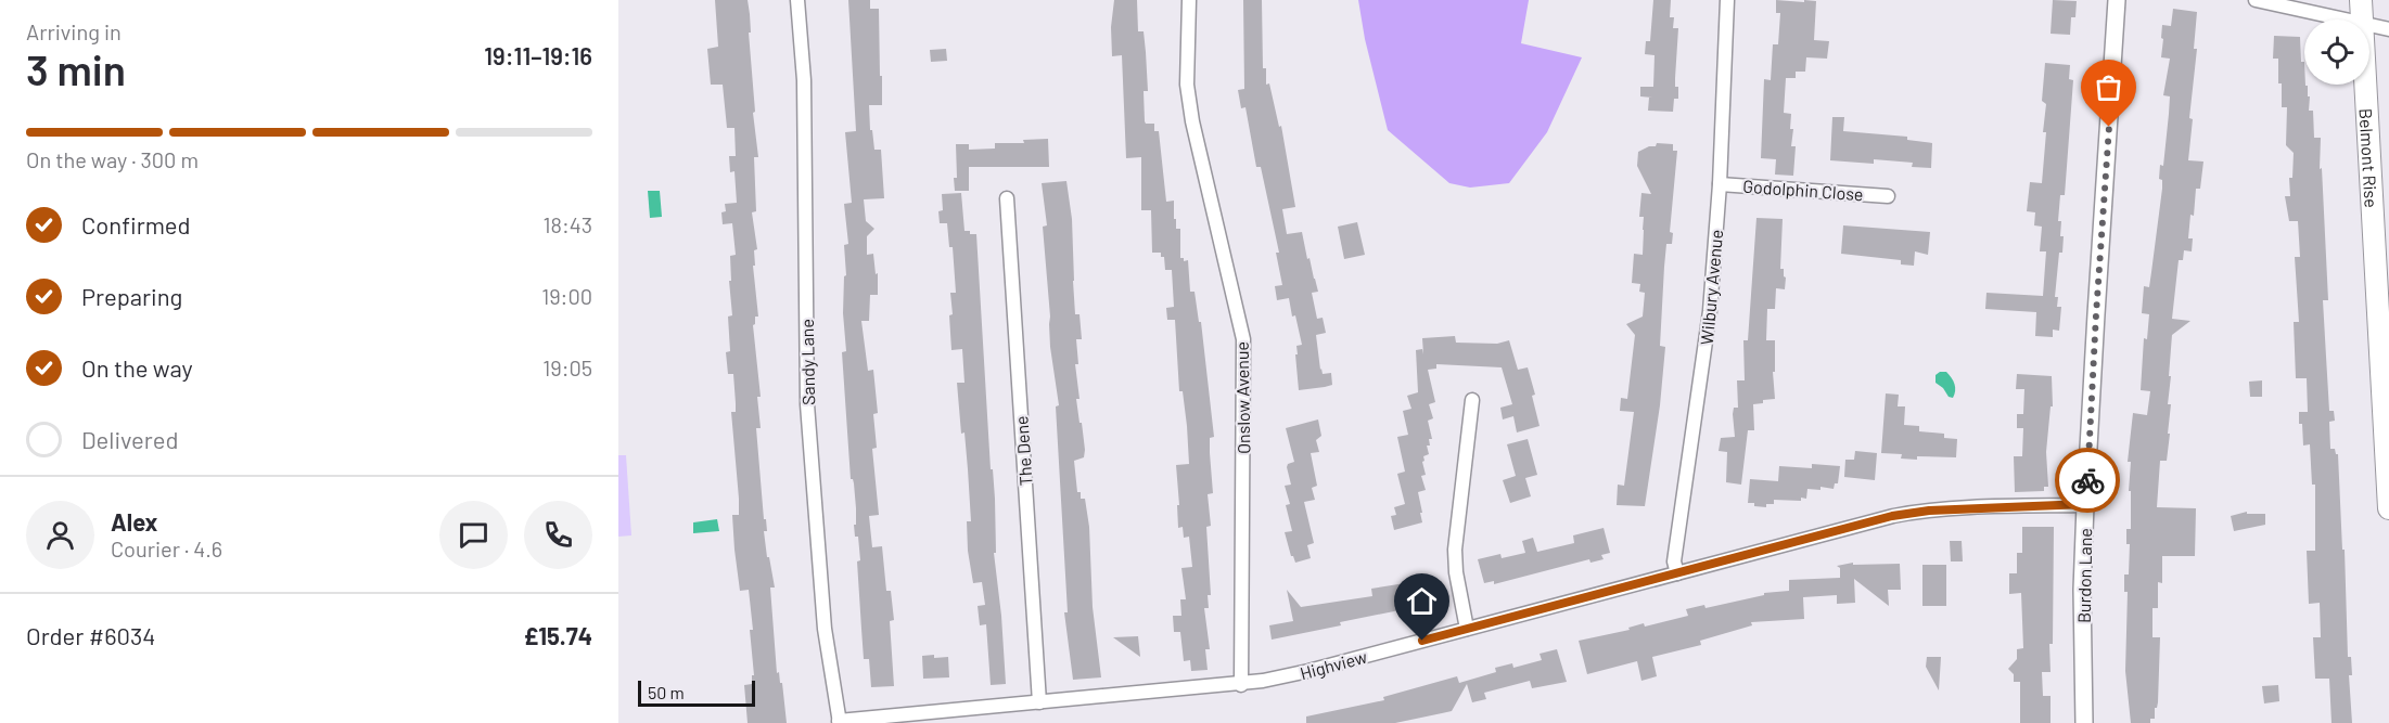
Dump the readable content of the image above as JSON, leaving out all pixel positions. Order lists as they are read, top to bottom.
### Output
{
  "streets": {
    "highway": ["Belmont Rise"],
    "street": [
      "Godolphin Close",
      "Wilbury Avenue",
      "Sandy Lane",
      "Onslow Avenue",
      "The Dene",
      "Burdon Lane",
      "Highview"
    ]
  },
  "crossings": [
    ["Godolphin Close", "Wilbury Avenue"],
    ["Wilbury Avenue", "Highview"],
    ["Sandy Lane", "Highview"],
    ["Onslow Avenue", "Highview"],
    ["The Dene", "Highview"],
    ["Burdon Lane", "Highview"]
  ],
  "scale_bar": "50 m",
  "page": {
    "heading": ["3 min", "Arriving in", "19:11–19:16"],
    "panel": [
      "Alex",
      "Courier · 4.6",
      "Order #6034",
      "£15.74"
    ],
    "bar": "On the way · 300 m",
    "list": [
      ["Confirmed", "18:43"],
      ["Preparing", "19:00"],
      ["On the way", "19:05"],
      "Delivered"
    ],
    "scale": "50 m"
  }
}
